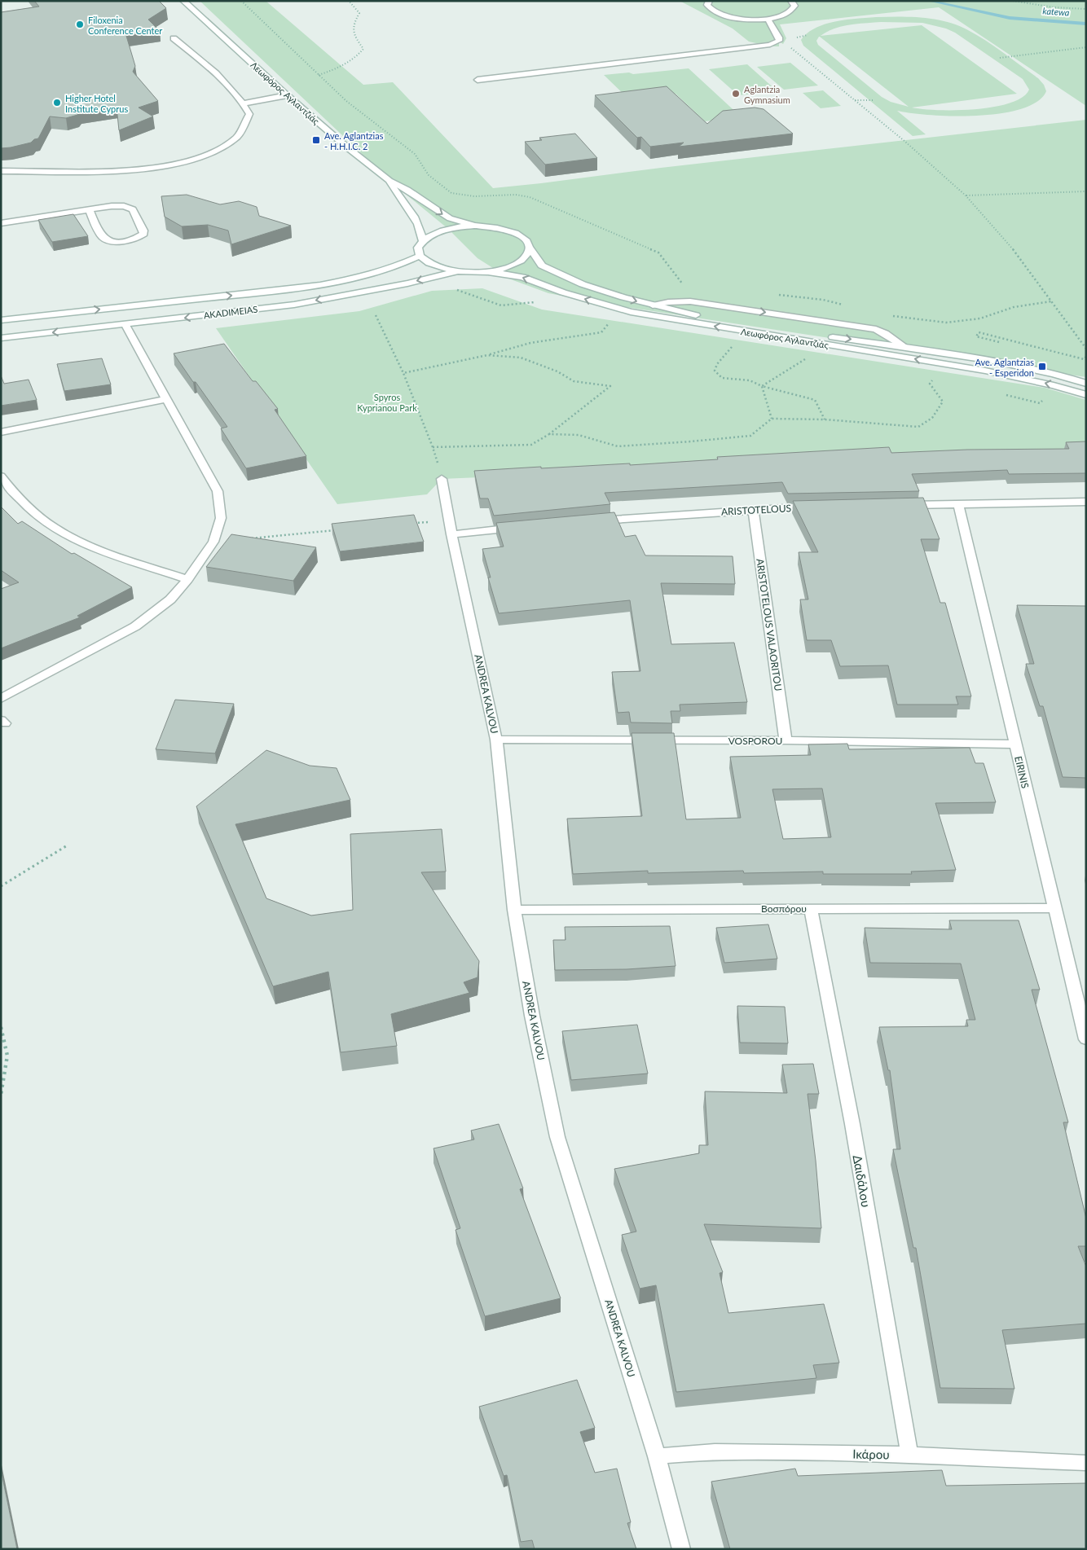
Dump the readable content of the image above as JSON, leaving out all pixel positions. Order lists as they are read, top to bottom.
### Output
{
  "streets": {
    "street": [
      "Λεωφόρος Αγλαντζιάς",
      "AKADIMEIAS",
      "ARISTOTELOUS",
      "ARISTOTELOUS VALAORITOU",
      "ANDREA KALVOU",
      "VOSPOROU",
      "EIRINIS",
      "Βοσπόρου",
      "Δαιδάλου",
      "Ικάρου"
    ]
  },
  "crossings": [
    ["ARISTOTELOUS", "ARISTOTELOUS VALAORITOU"],
    ["ARISTOTELOUS VALAORITOU", "VOSPOROU"],
    ["ANDREA KALVOU", "VOSPOROU"],
    ["ANDREA KALVOU", "Βοσπόρου"],
    ["ANDREA KALVOU", "Ικάρου"],
    ["VOSPOROU", "EIRINIS"],
    ["EIRINIS", "Βοσπόρου"],
    ["Βοσπόρου", "Δαιδάλου"],
    ["Δαιδάλου", "Ικάρου"]
  ],
  "water": ["katewa"],
  "parks": ["Spyros Kyprianou Park"],
  "places": {
    "other": ["Filoxenia Conference Center", "Aglantzia Gymnasium", "Higher Hotel Institute Cyprus"],
    "transit": ["Ave. Aglantzias - H.H.I.C. 2", "Ave. Aglantzias - Esperidon"]
  }
}
